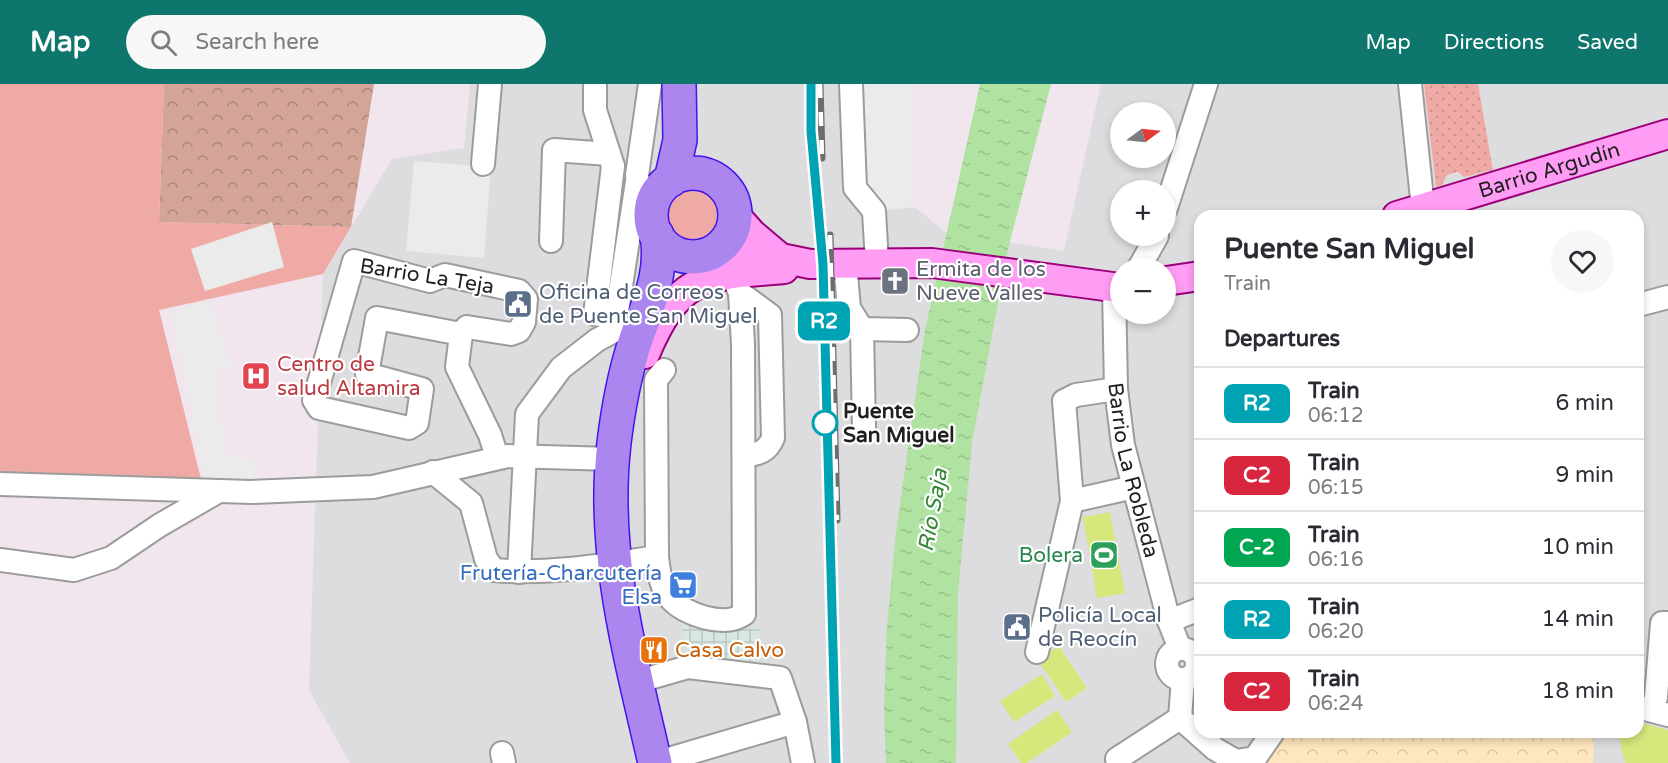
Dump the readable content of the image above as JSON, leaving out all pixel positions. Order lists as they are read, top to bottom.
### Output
{
  "streets": {
    "main road": ["Barrio Argudín"],
    "street": ["Barrio La Teja", "Barrio La Robleda"]
  },
  "water": ["Río Saja"],
  "places": {
    "church": ["Ermita de los Nueve Valles"],
    "public building": ["Oficina de Correos de Puente San Miguel", "Policía Local de Reocín"],
    "hospital": ["Centro de salud Altamira"],
    "other": ["Puente San Miguel"],
    "sports": ["Bolera"],
    "supermarket": ["Frutería-Charcutería Elsa"],
    "restaurant": ["Casa Calvo"]
  },
  "north": "right",
  "page": {
    "header": "Map",
    "search": "Search here",
    "nav": ["Map", "Directions", "Saved"],
    "on_map": "R2",
    "map_buttons": ["+", "−"],
    "heading": [
      ["Puente San Miguel", "Train"],
      "Departures"
    ],
    "list": [
      {
        "mark": "R2",
        "name": "Train",
        "note": "06:12",
        "value": "6 min"
      },
      {
        "mark": "C2",
        "name": "Train",
        "note": "06:15",
        "value": "9 min"
      },
      {
        "mark": "C-2",
        "name": "Train",
        "note": "06:16",
        "value": "10 min"
      },
      {
        "mark": "R2",
        "name": "Train",
        "note": "06:20",
        "value": "14 min"
      },
      {
        "mark": "C2",
        "name": "Train",
        "note": "06:24",
        "value": "18 min"
      }
    ]
  }
}
